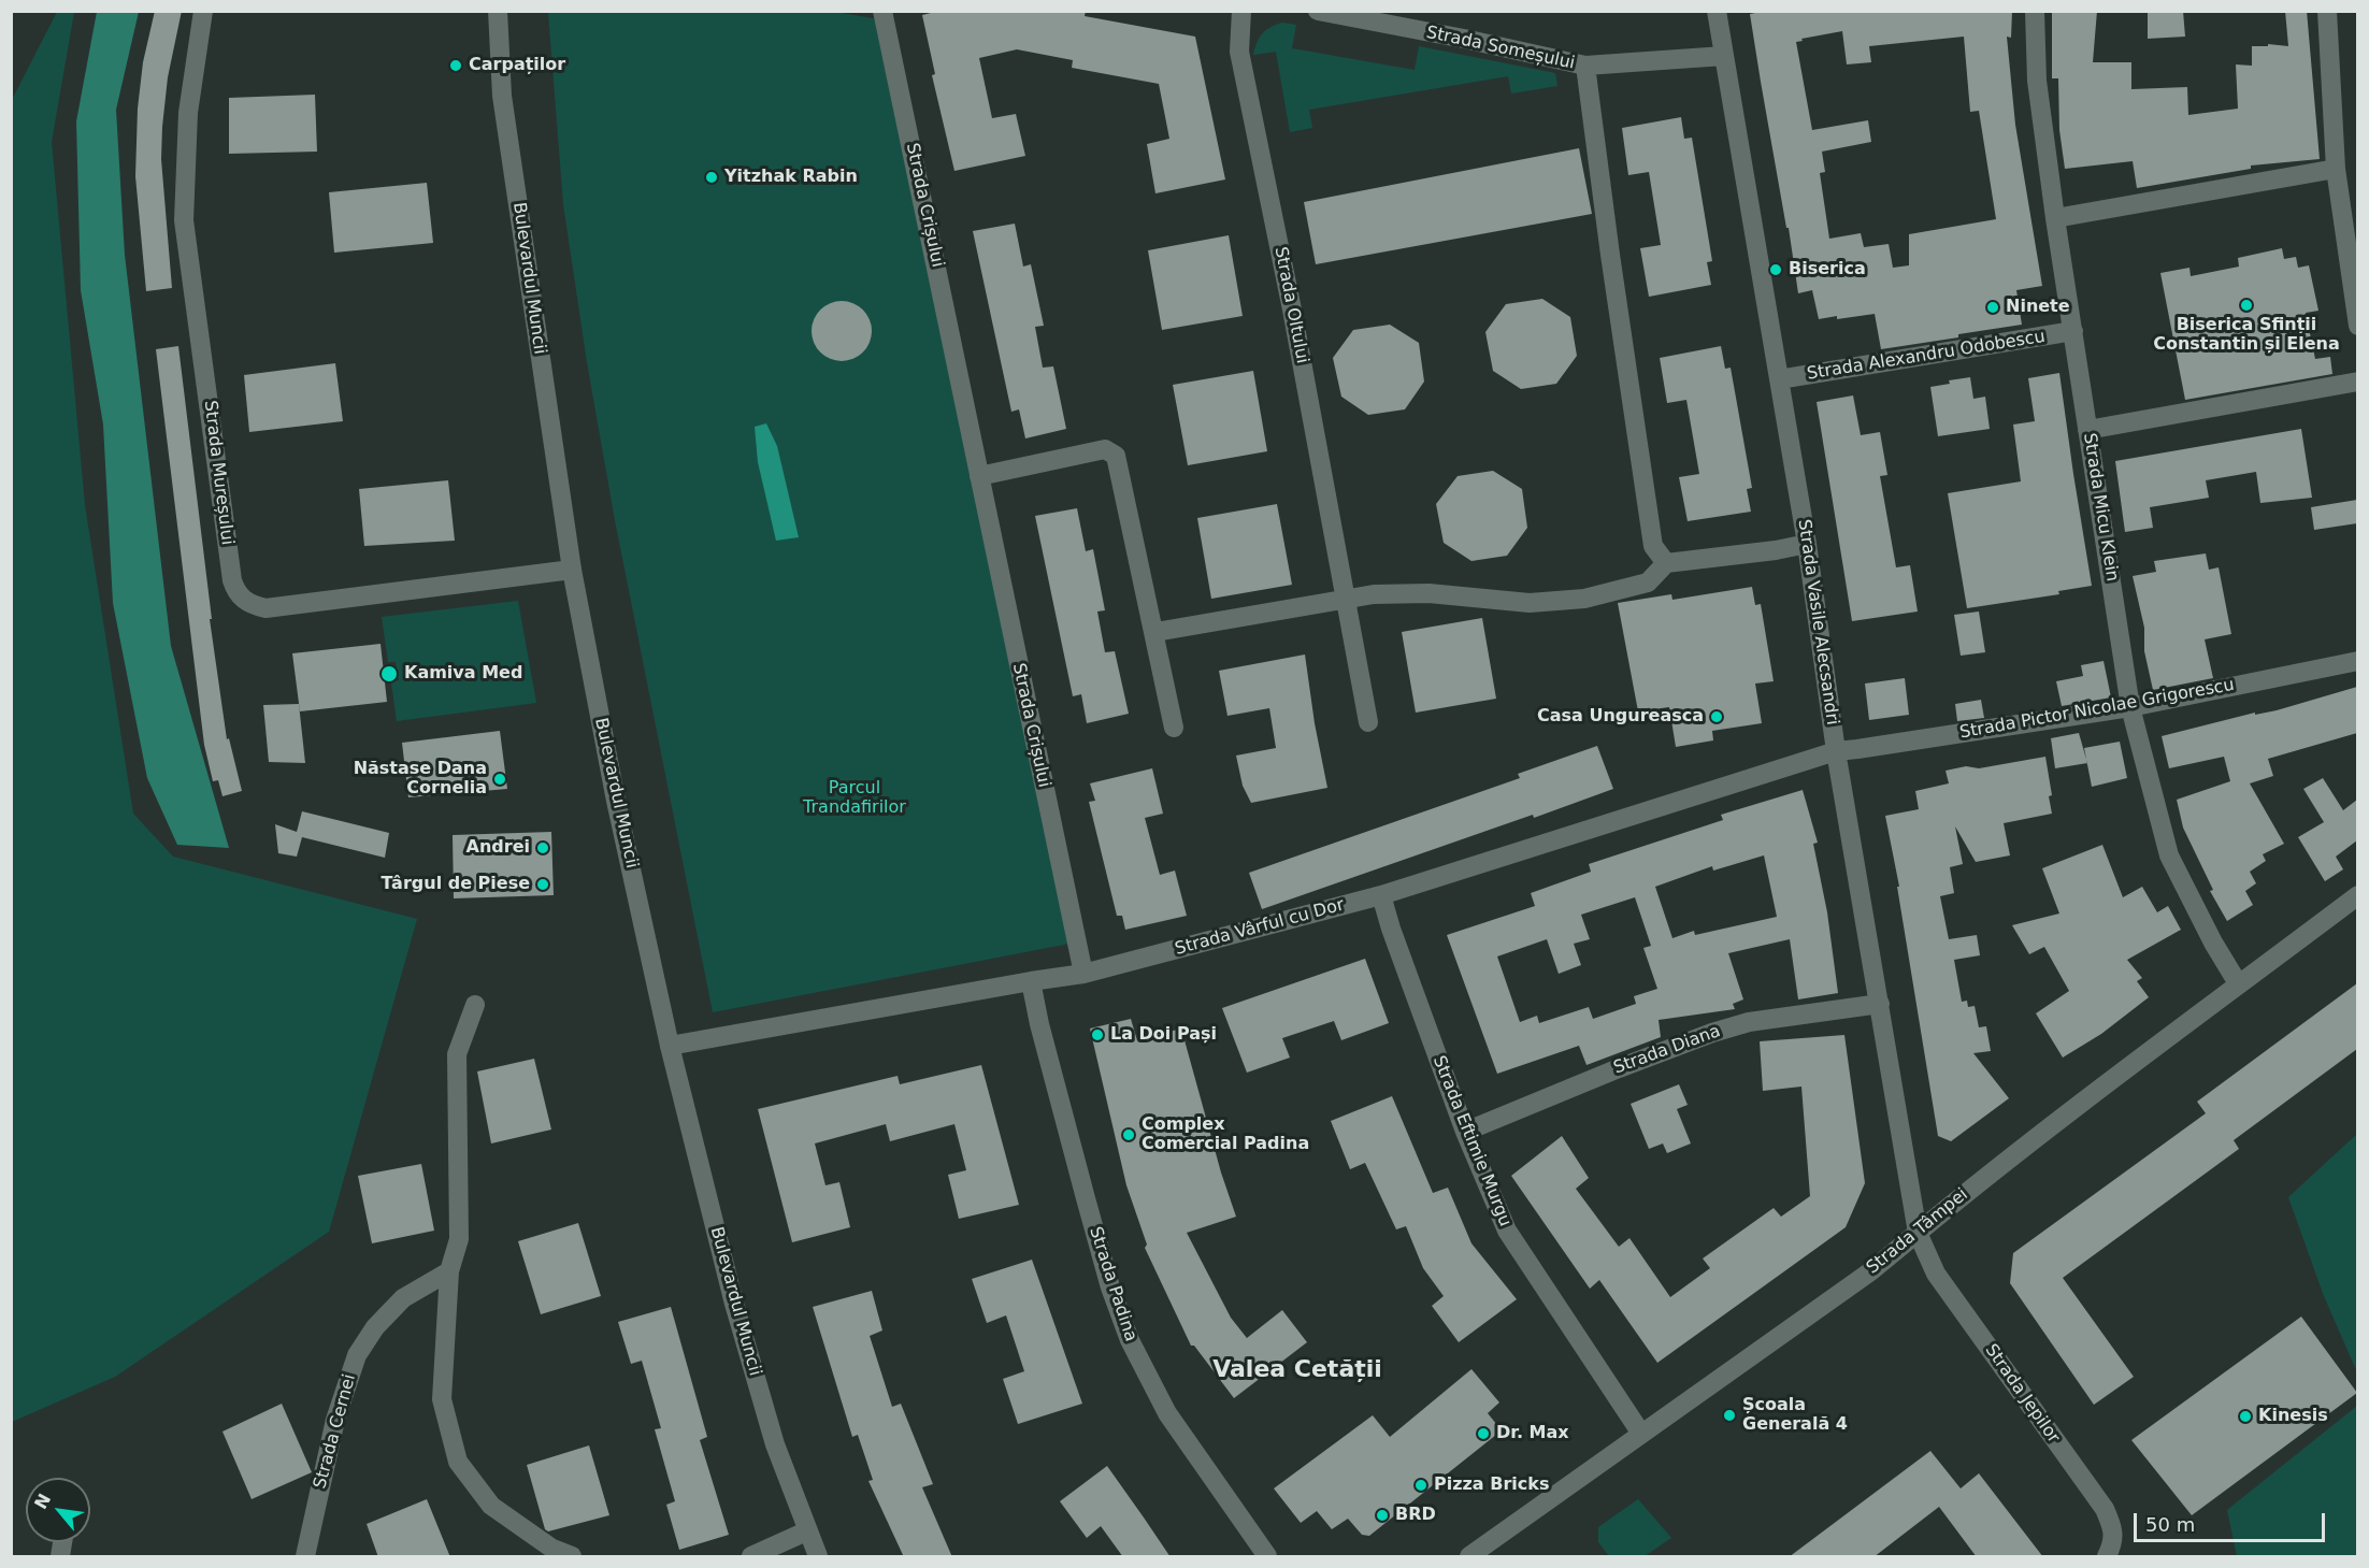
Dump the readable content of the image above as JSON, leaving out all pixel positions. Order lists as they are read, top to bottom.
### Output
{
  "streets": {
    "street": [
      "Strada Someșului",
      "Strada Crișului",
      "Bulevardul Muncii",
      "Strada Oltului",
      "Strada Alexandru Odobescu",
      "Strada Mureșului",
      "Strada Micu Klein",
      "Strada Vasile Alecsandri",
      "Strada Pictor Nicolae Grigorescu",
      "Strada Vârful cu Dor",
      "Strada Diana",
      "Strada Eftimie Murgu",
      "Strada Tâmpei",
      "Strada Padina",
      "Strada Jepilor",
      "Strada Cernei"
    ]
  },
  "crossings": [
    ["Strada Someșului", "Strada Vasile Alecsandri"],
    ["Strada Crișului", "Strada Vârful cu Dor"],
    ["Bulevardul Muncii", "Strada Mureșului"],
    ["Bulevardul Muncii", "Strada Vârful cu Dor"],
    ["Strada Alexandru Odobescu", "Strada Micu Klein"],
    ["Strada Alexandru Odobescu", "Strada Vasile Alecsandri"],
    ["Strada Micu Klein", "Strada Pictor Nicolae Grigorescu"],
    ["Strada Micu Klein", "Strada Tâmpei"],
    ["Strada Vasile Alecsandri", "Strada Pictor Nicolae Grigorescu"],
    ["Strada Vasile Alecsandri", "Strada Vârful cu Dor"],
    ["Strada Vasile Alecsandri", "Strada Diana"],
    ["Strada Vasile Alecsandri", "Strada Tâmpei"],
    ["Strada Vasile Alecsandri", "Strada Jepilor"],
    ["Strada Pictor Nicolae Grigorescu", "Strada Vârful cu Dor"],
    ["Strada Vârful cu Dor", "Strada Eftimie Murgu"],
    ["Strada Vârful cu Dor", "Strada Padina"],
    ["Strada Diana", "Strada Eftimie Murgu"],
    ["Strada Eftimie Murgu", "Strada Tâmpei"],
    ["Strada Tâmpei", "Strada Jepilor"]
  ],
  "districts": ["Valea Cetății"],
  "parks": ["Parcul Trandafirilor"],
  "places": [
    "Carpaților",
    "Yitzhak Rabin",
    "Biserica",
    "Biserica Sfinții Constantin și Elena",
    "Ninete",
    "Kamiva Med",
    "Casa Ungureasca",
    "Năstase Dana Cornelia",
    "Andrei",
    "Târgul de Piese",
    "La Doi Pași",
    "Complex Comercial Padina",
    "Școala Generală 4",
    "Kinesis",
    "Dr. Max",
    "Pizza Bricks",
    "BRD"
  ],
  "scale_bar": "50 m",
  "north": "top left"
}
